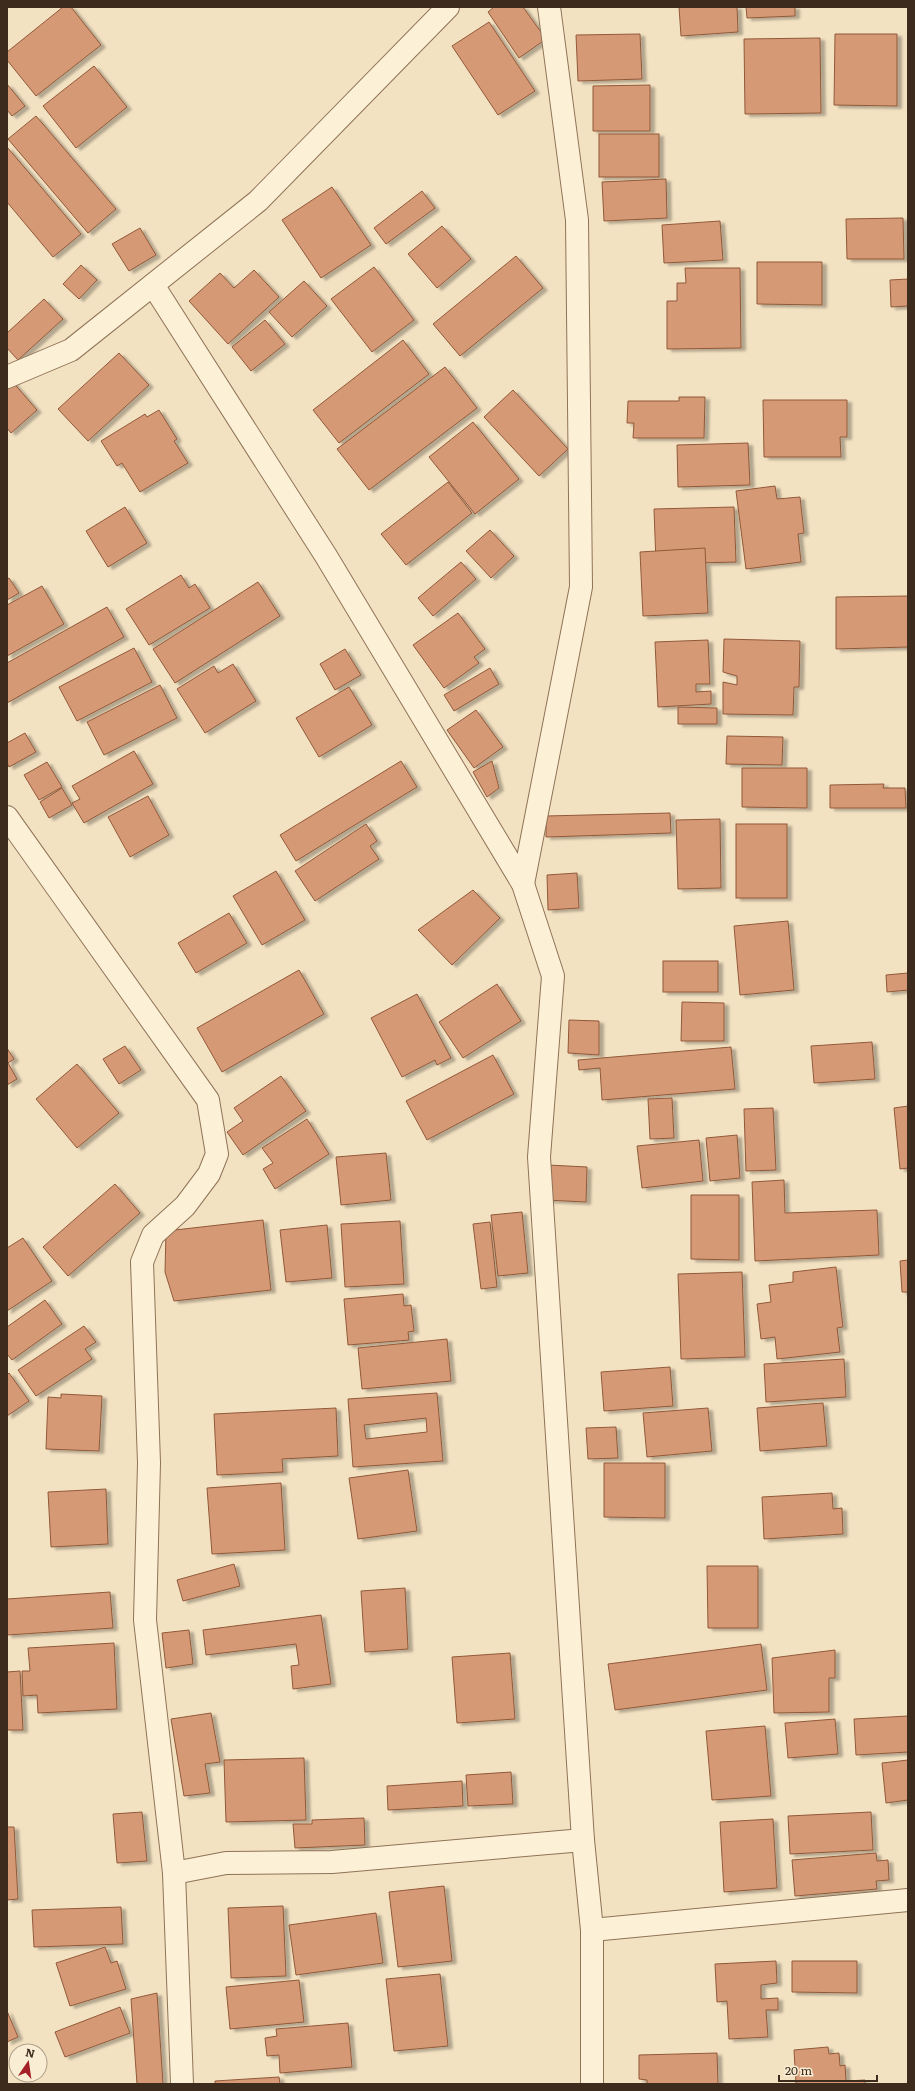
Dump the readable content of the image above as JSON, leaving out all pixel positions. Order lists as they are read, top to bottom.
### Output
{
  "scale_bar": "20 m",
  "north": "top"
}
